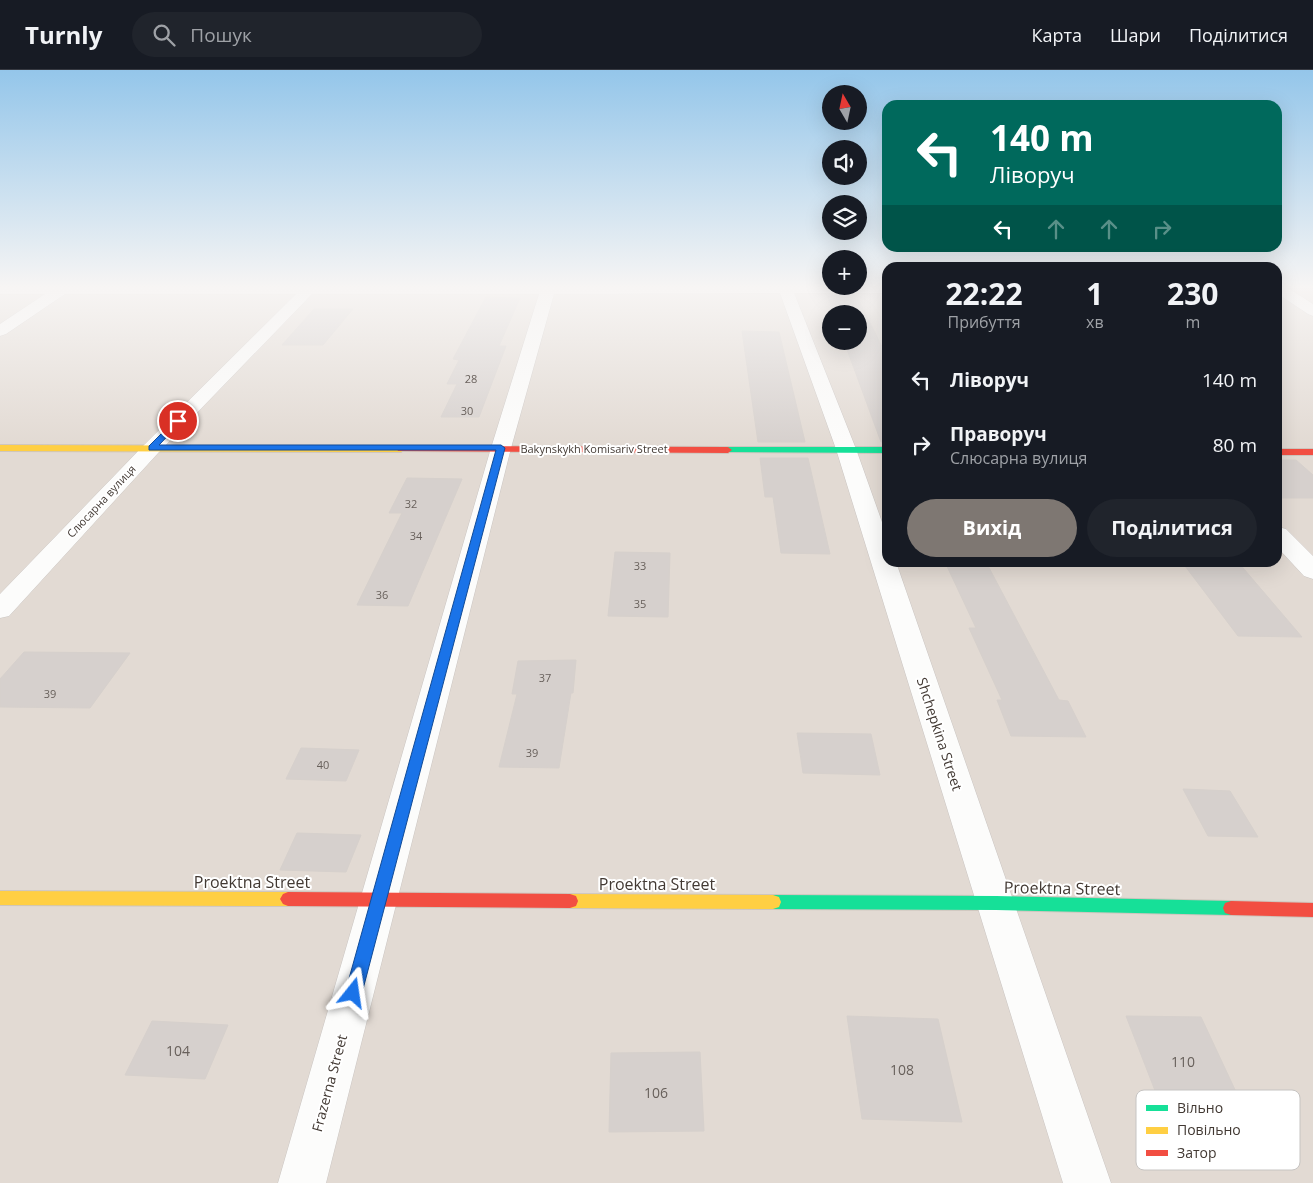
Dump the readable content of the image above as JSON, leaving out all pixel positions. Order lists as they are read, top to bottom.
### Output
{
  "streets": {
    "street": [
      "Bakynskykh Komisariv Street",
      "Слюсарна вулиця",
      "Shchepkina Street",
      "Proektna Street",
      "Frazerna Street"
    ]
  },
  "crossings": [
    ["Bakynskykh Komisariv Street", "Слюсарна вулиця"],
    ["Bakynskykh Komisariv Street", "Shchepkina Street"],
    ["Bakynskykh Komisariv Street", "Frazerna Street"],
    ["Shchepkina Street", "Proektna Street"],
    ["Proektna Street", "Frazerna Street"]
  ],
  "house_numbers": [
    "28",
    "30",
    "32",
    "34",
    "33",
    "36",
    "35",
    "37",
    "39",
    "39",
    "40",
    "104",
    "110",
    "108",
    "106"
  ],
  "legend": ["Вільно", "Повільно", "Затор"],
  "north": "top",
  "page": {
    "header": "Turnly",
    "search": "Пошук",
    "nav": ["Карта", "Шари", "Поділитися"],
    "map_buttons": ["+", "−"],
    "turn": ["140 m", "Ліворуч"],
    "eta": [
      "22:22",
      "Прибуття",
      "1",
      "хв",
      "230",
      "m"
    ],
    "list": [
      {
        "name": "Ліворуч",
        "value": "140 m"
      },
      {
        "name": "Праворуч",
        "note": "Слюсарна вулиця",
        "value": "80 m"
      }
    ],
    "buttons": ["Вихід", "Поділитися"]
  }
}
